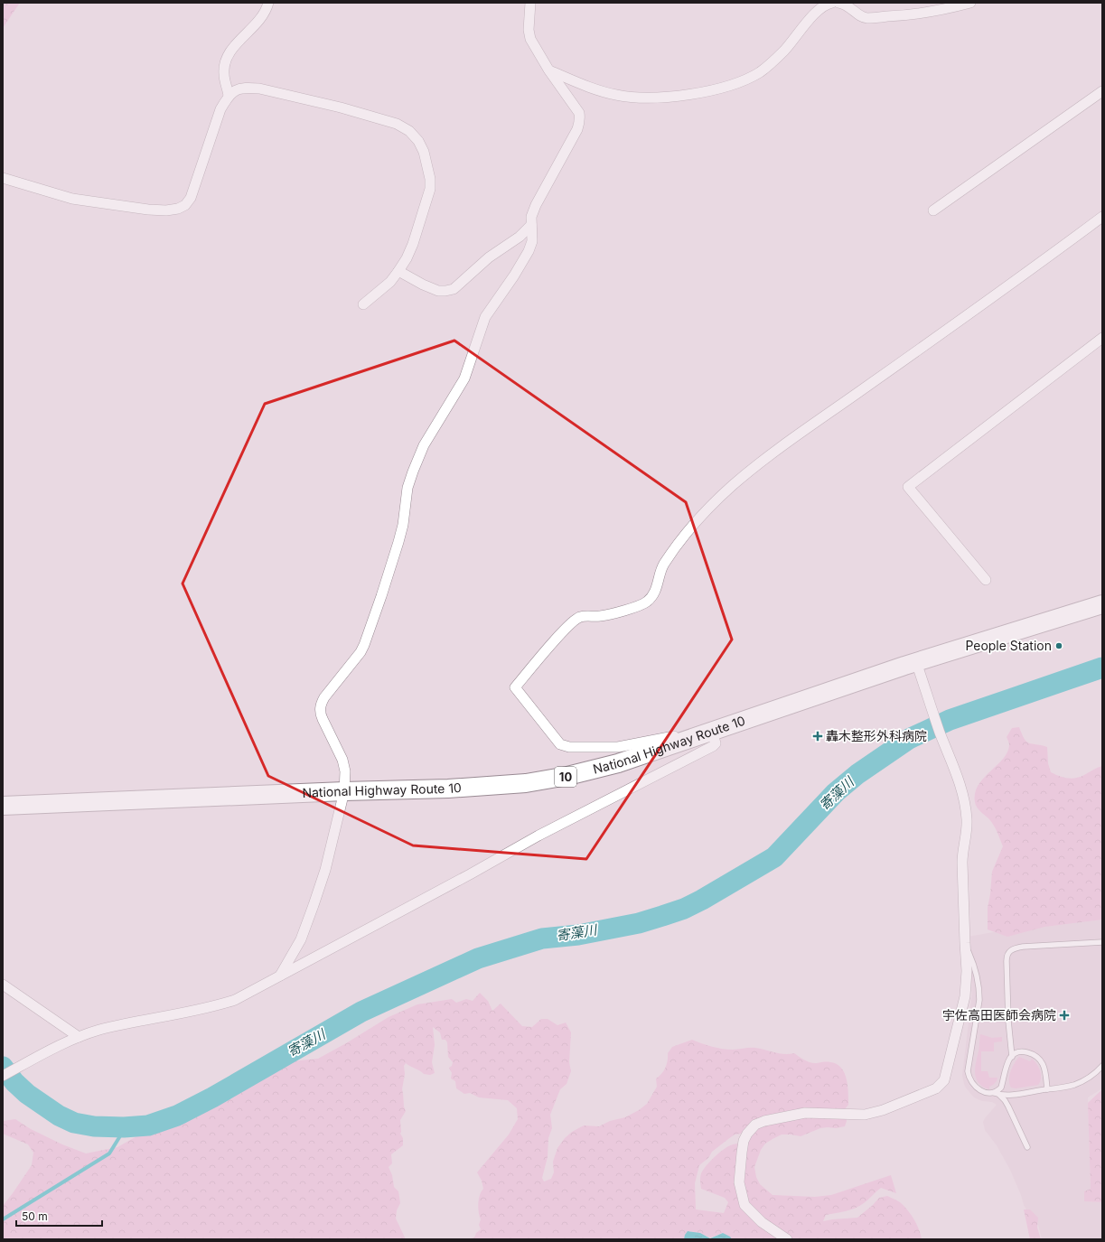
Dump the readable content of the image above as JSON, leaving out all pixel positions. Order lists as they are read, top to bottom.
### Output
{
  "streets": {
    "highway": ["National Highway Route 10", "10"]
  },
  "water": ["寄藻川"],
  "places": {
    "other": ["People Station"],
    "health": ["轟木整形外科病院", "宇佐高田医師会病院"]
  },
  "scale_bar": "50 m"
}
